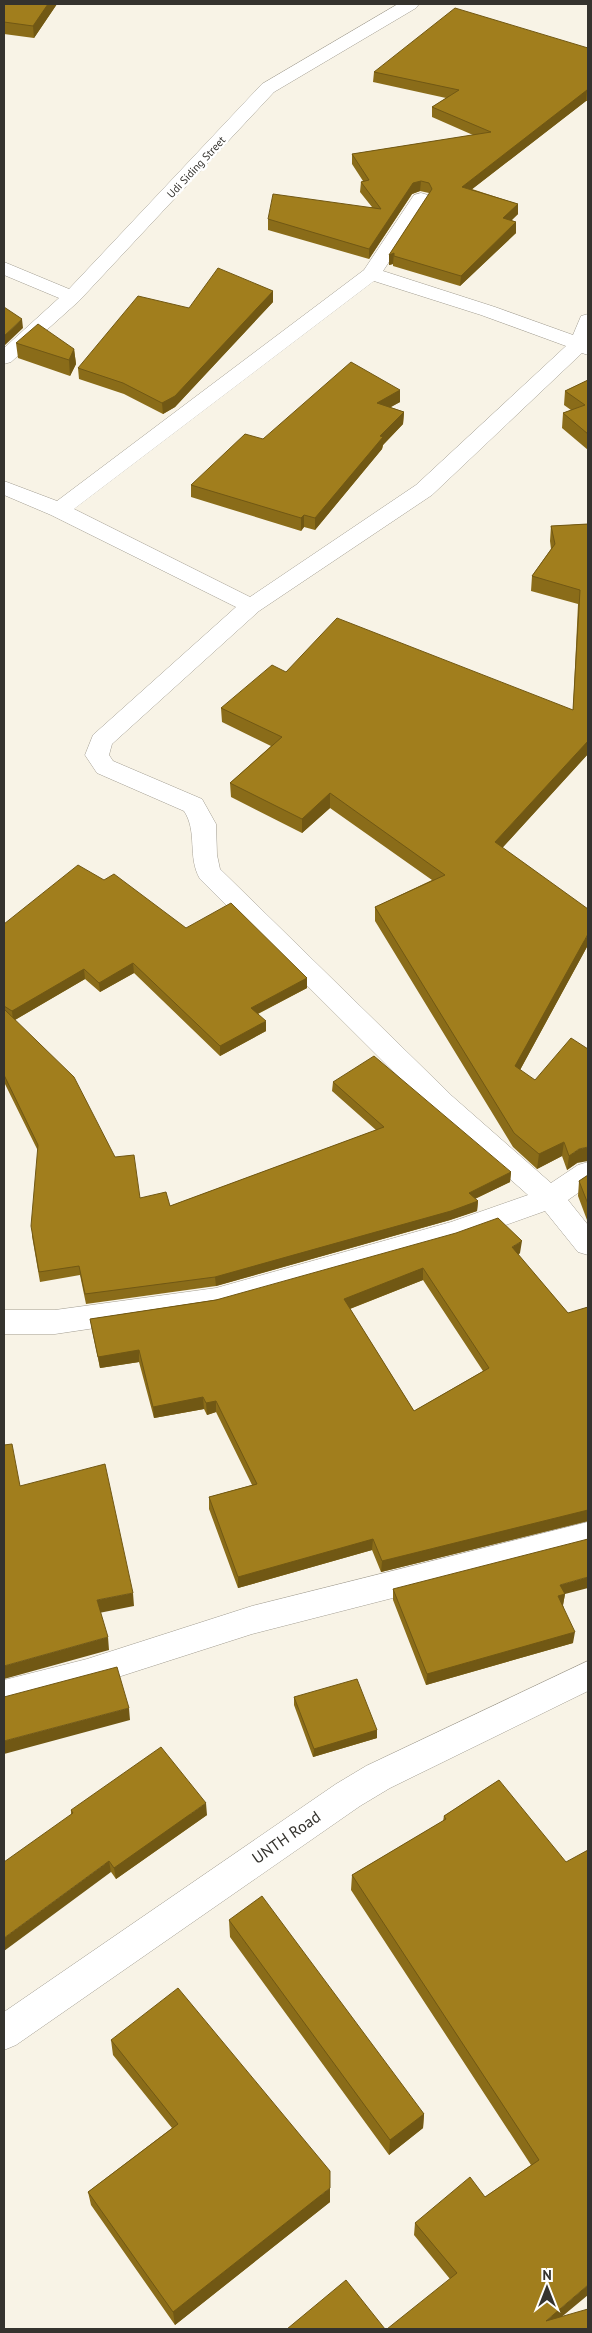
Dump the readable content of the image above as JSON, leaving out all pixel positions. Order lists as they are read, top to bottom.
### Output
{
  "streets": {
    "street": ["Udi Siding Street", "UNTH Road"]
  },
  "north": "top"
}
